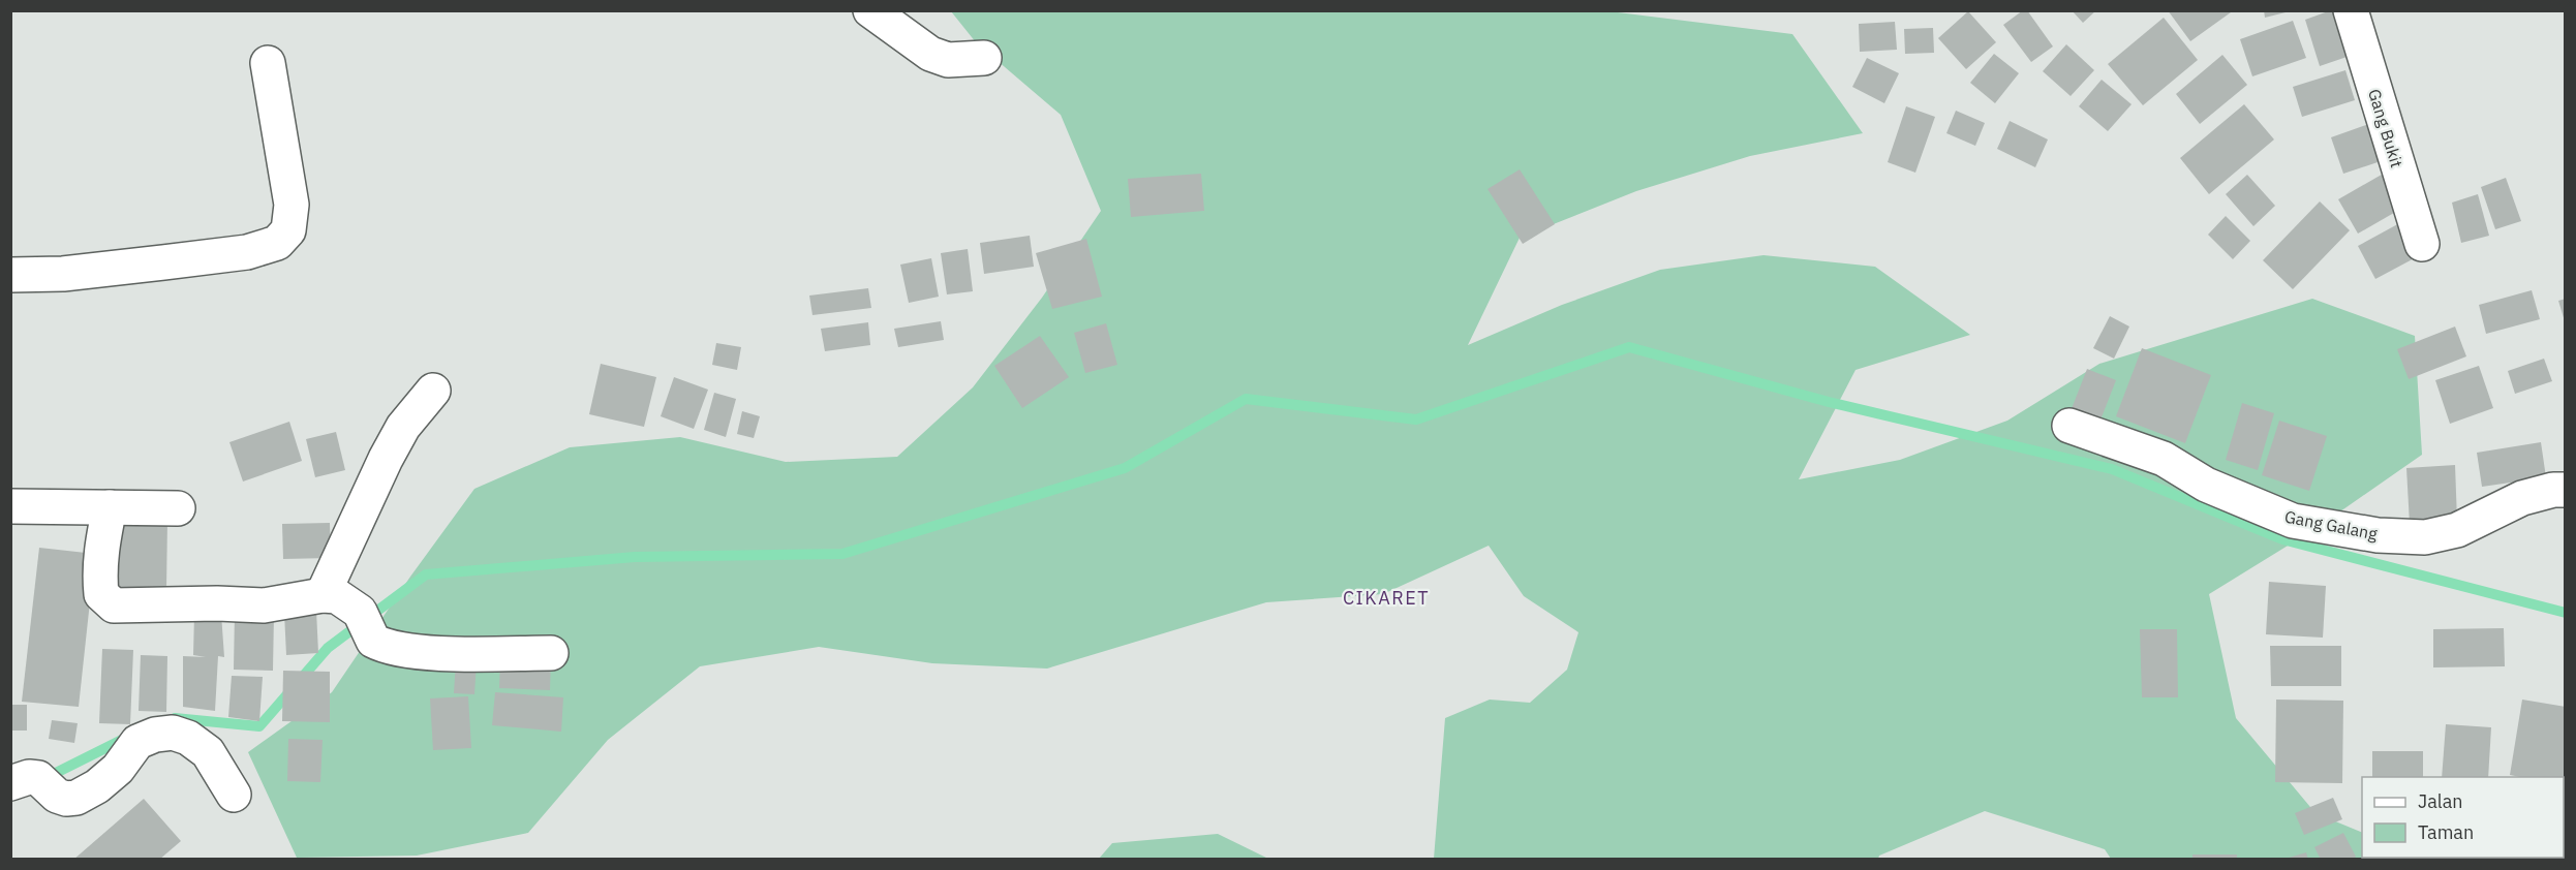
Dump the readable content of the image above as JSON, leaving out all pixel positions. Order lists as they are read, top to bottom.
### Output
{
  "streets": {
    "street": ["Gang Bukit", "Gang Galang"]
  },
  "districts": ["CIKARET"],
  "legend": ["Jalan", "Taman"]
}
